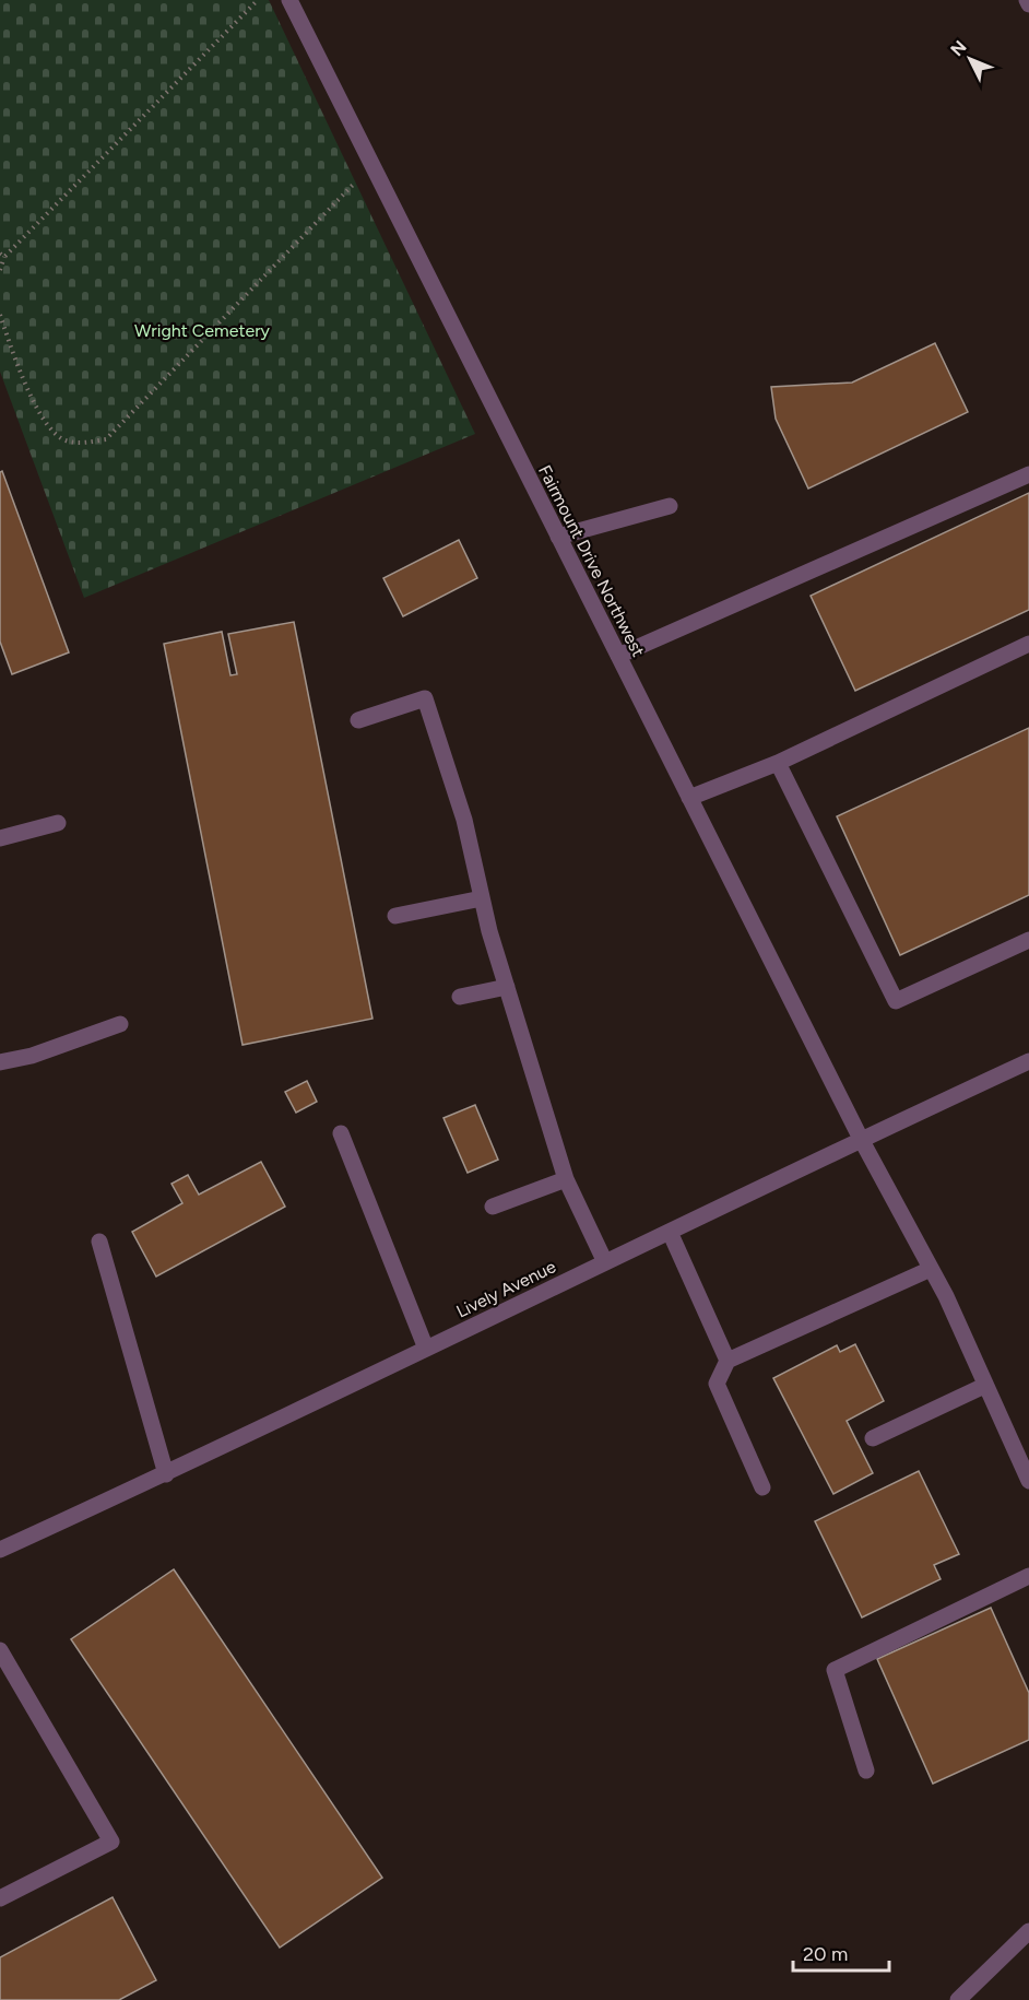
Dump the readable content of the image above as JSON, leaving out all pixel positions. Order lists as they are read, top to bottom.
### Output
{
  "streets": {
    "street": ["Fairmount Drive Northwest", "Lively Avenue"]
  },
  "crossings": [
    ["Fairmount Drive Northwest", "Lively Avenue"]
  ],
  "parks": ["Wright Cemetery"],
  "scale_bar": "20 m",
  "north": "top left"
}
